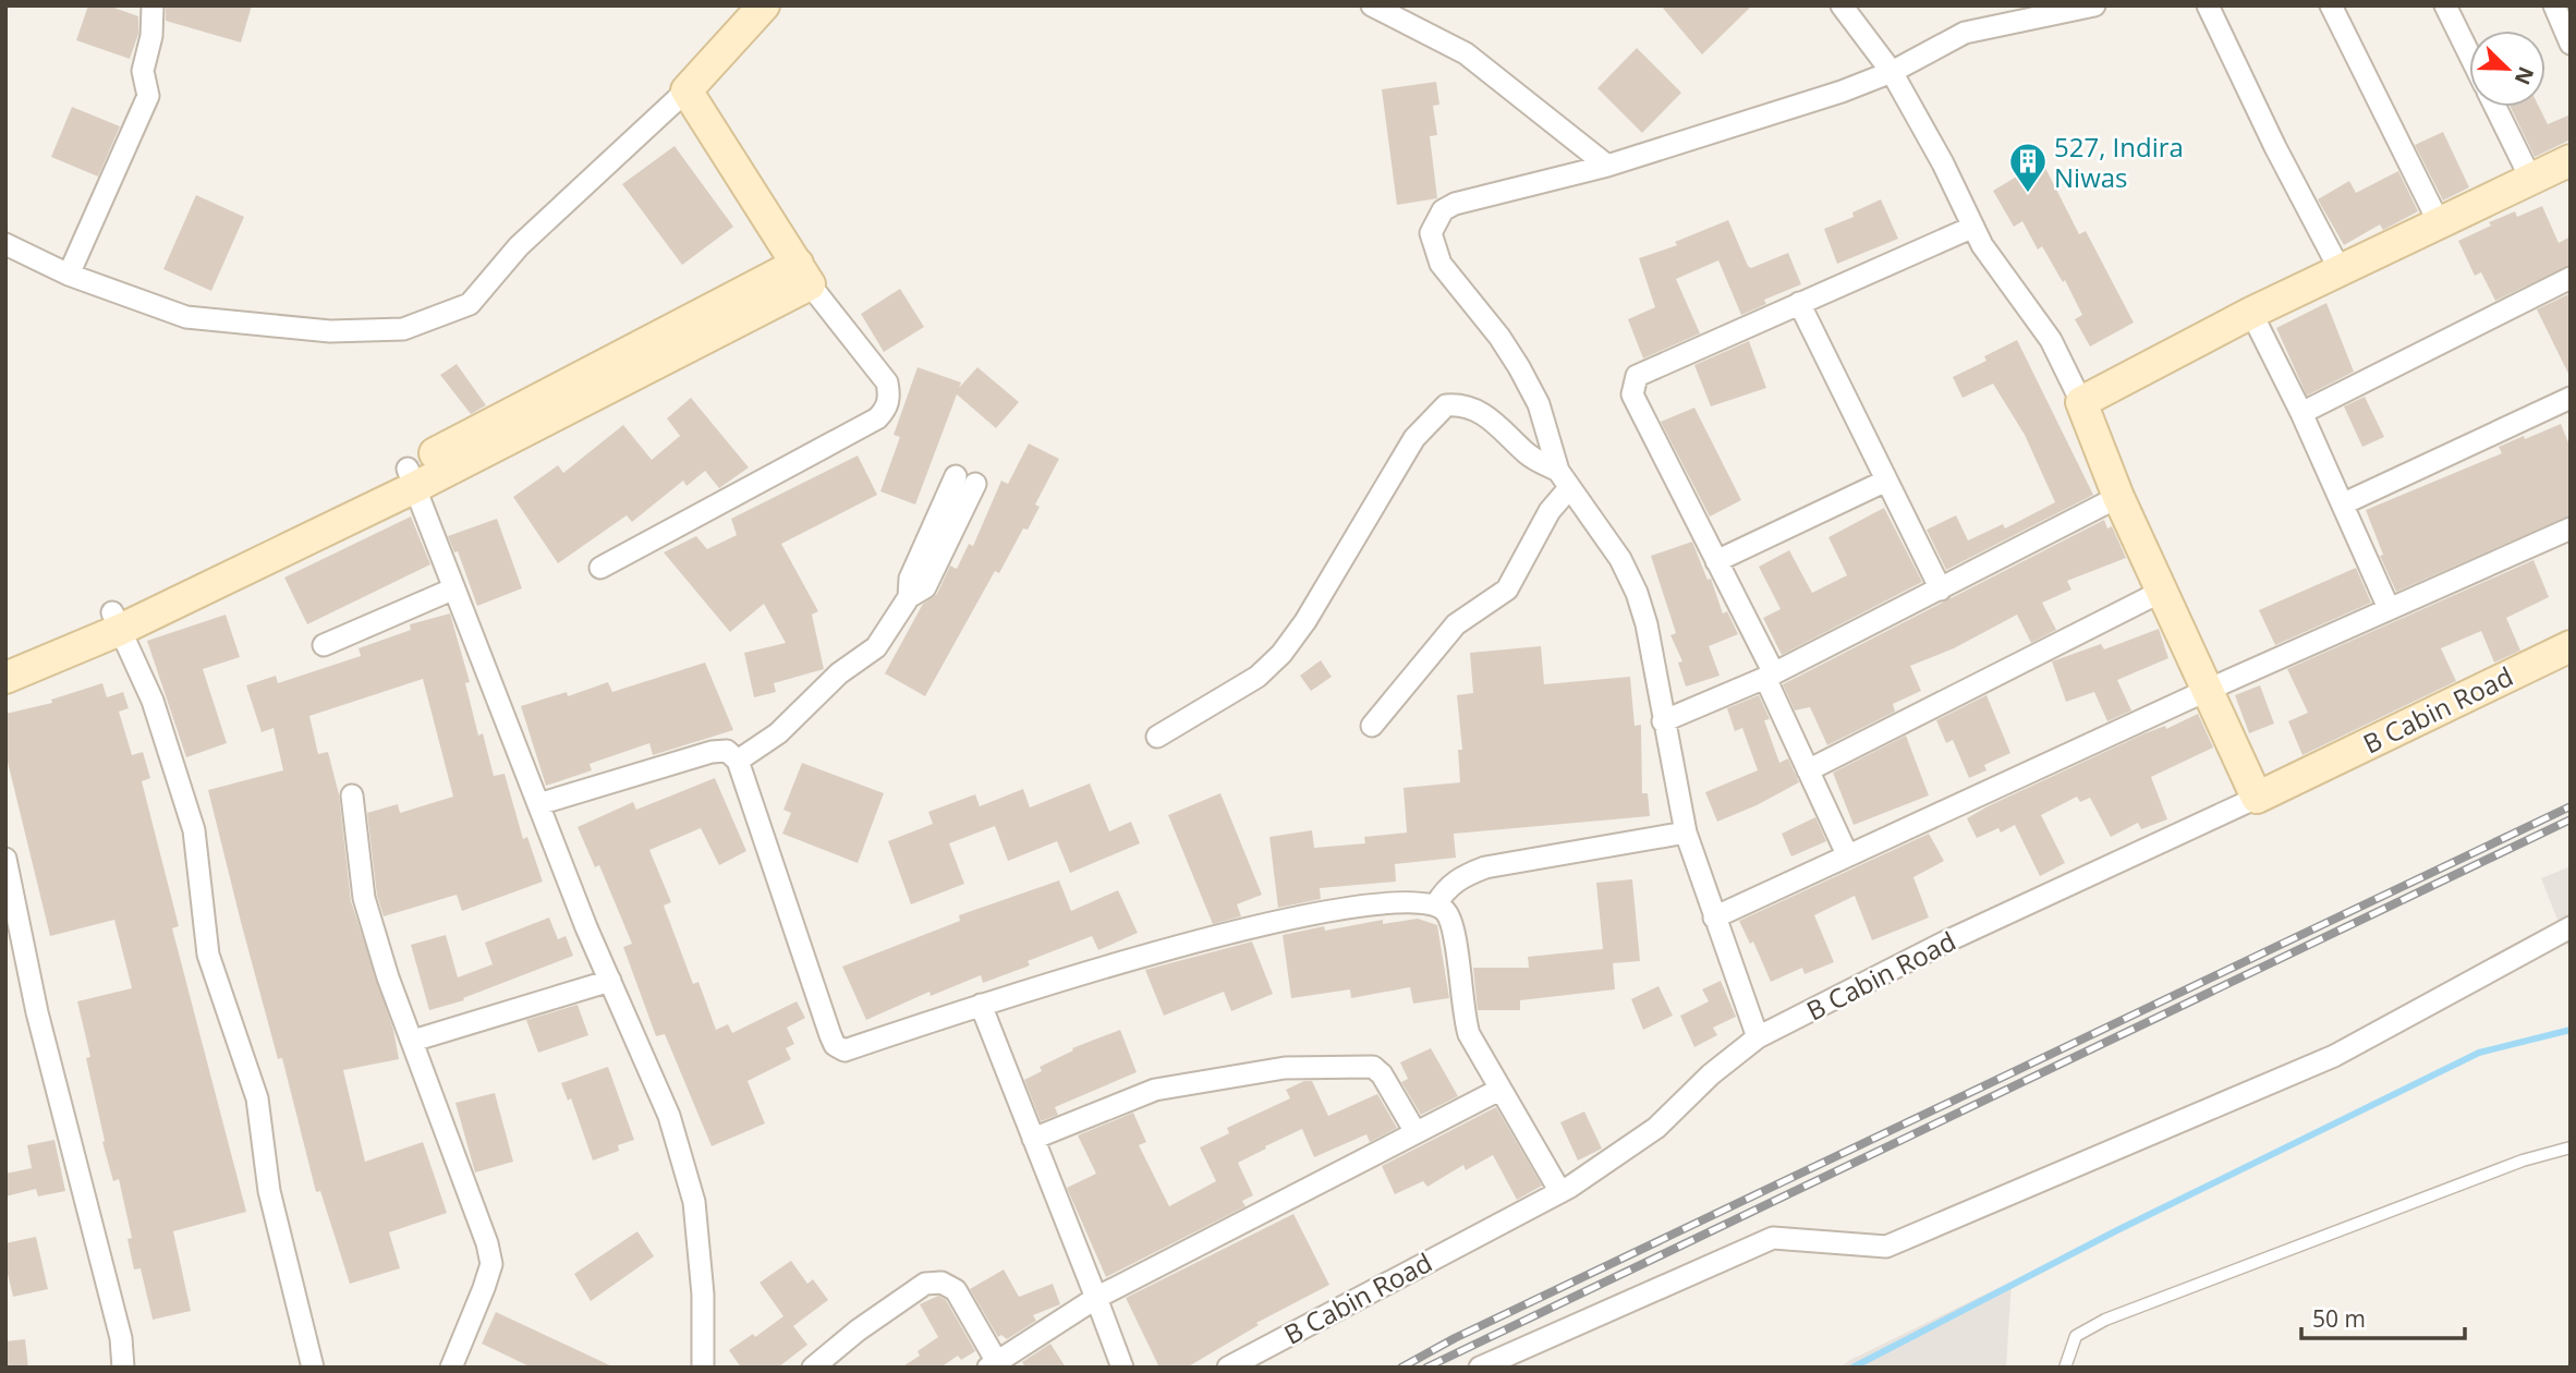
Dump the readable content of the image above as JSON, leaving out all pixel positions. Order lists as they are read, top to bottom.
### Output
{
  "streets": {
    "street": ["B Cabin Road"]
  },
  "places": {
    "building": ["527, Indira Niwas"]
  },
  "scale_bar": "50 m",
  "north": "bottom right"
}
